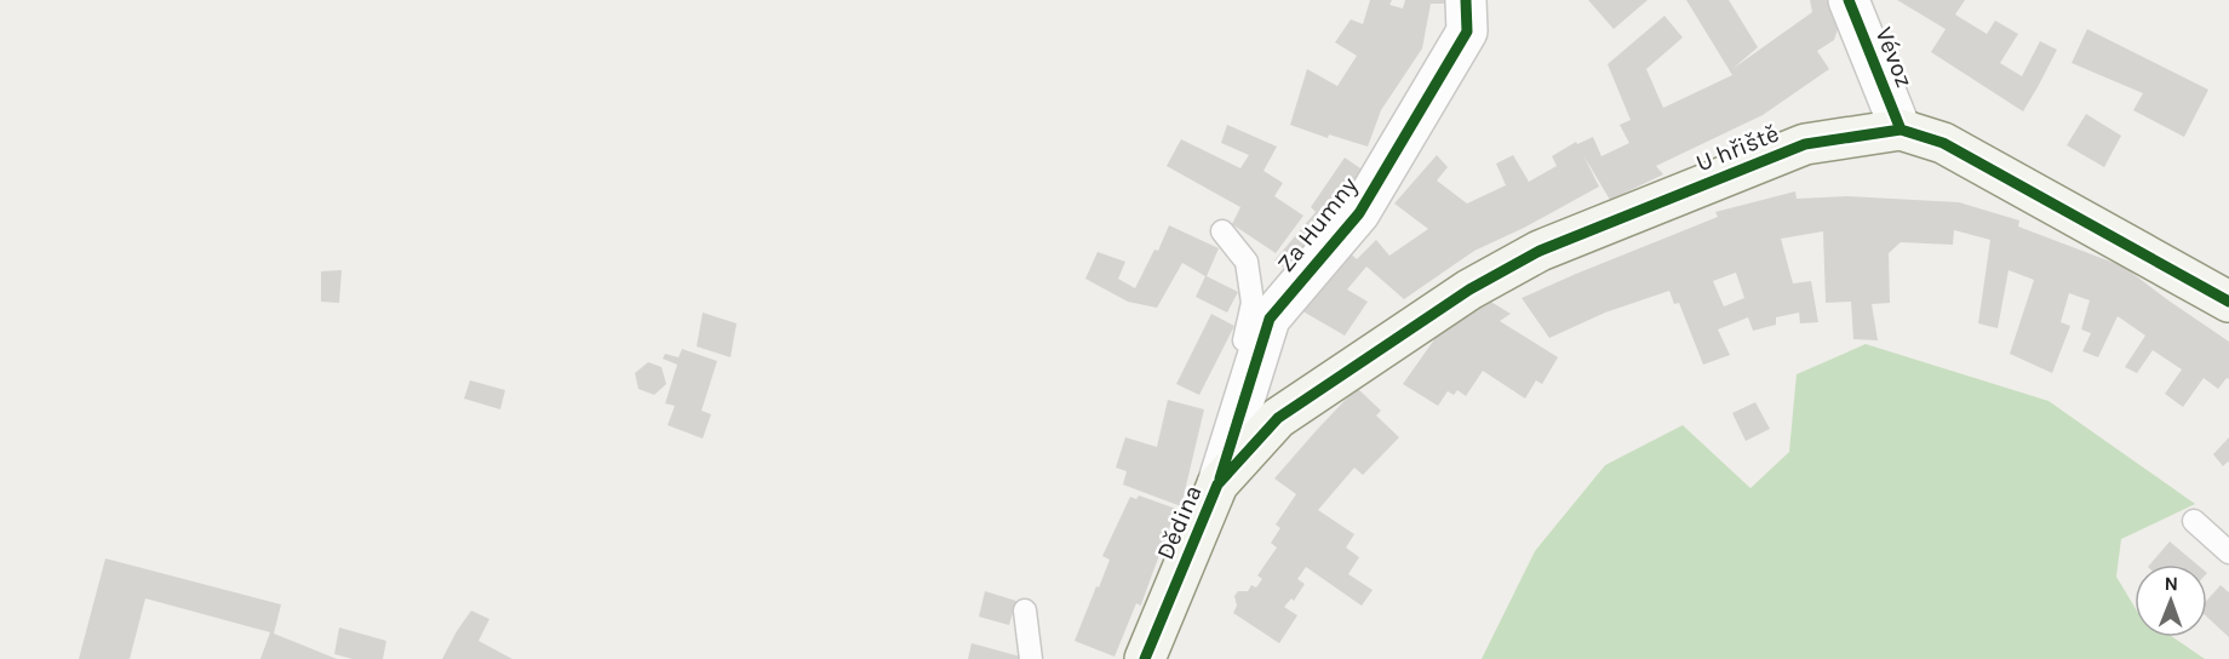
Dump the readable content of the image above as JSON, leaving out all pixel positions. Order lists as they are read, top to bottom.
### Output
{
  "streets": {
    "street": [
      "Vévoz",
      "U hřiště",
      "Za Humny",
      "Dědina"
    ]
  },
  "crossings": [
    ["Vévoz", "U hřiště"],
    ["U hřiště", "Dědina"],
    ["Za Humny", "Dědina"]
  ],
  "north": "top"
}
